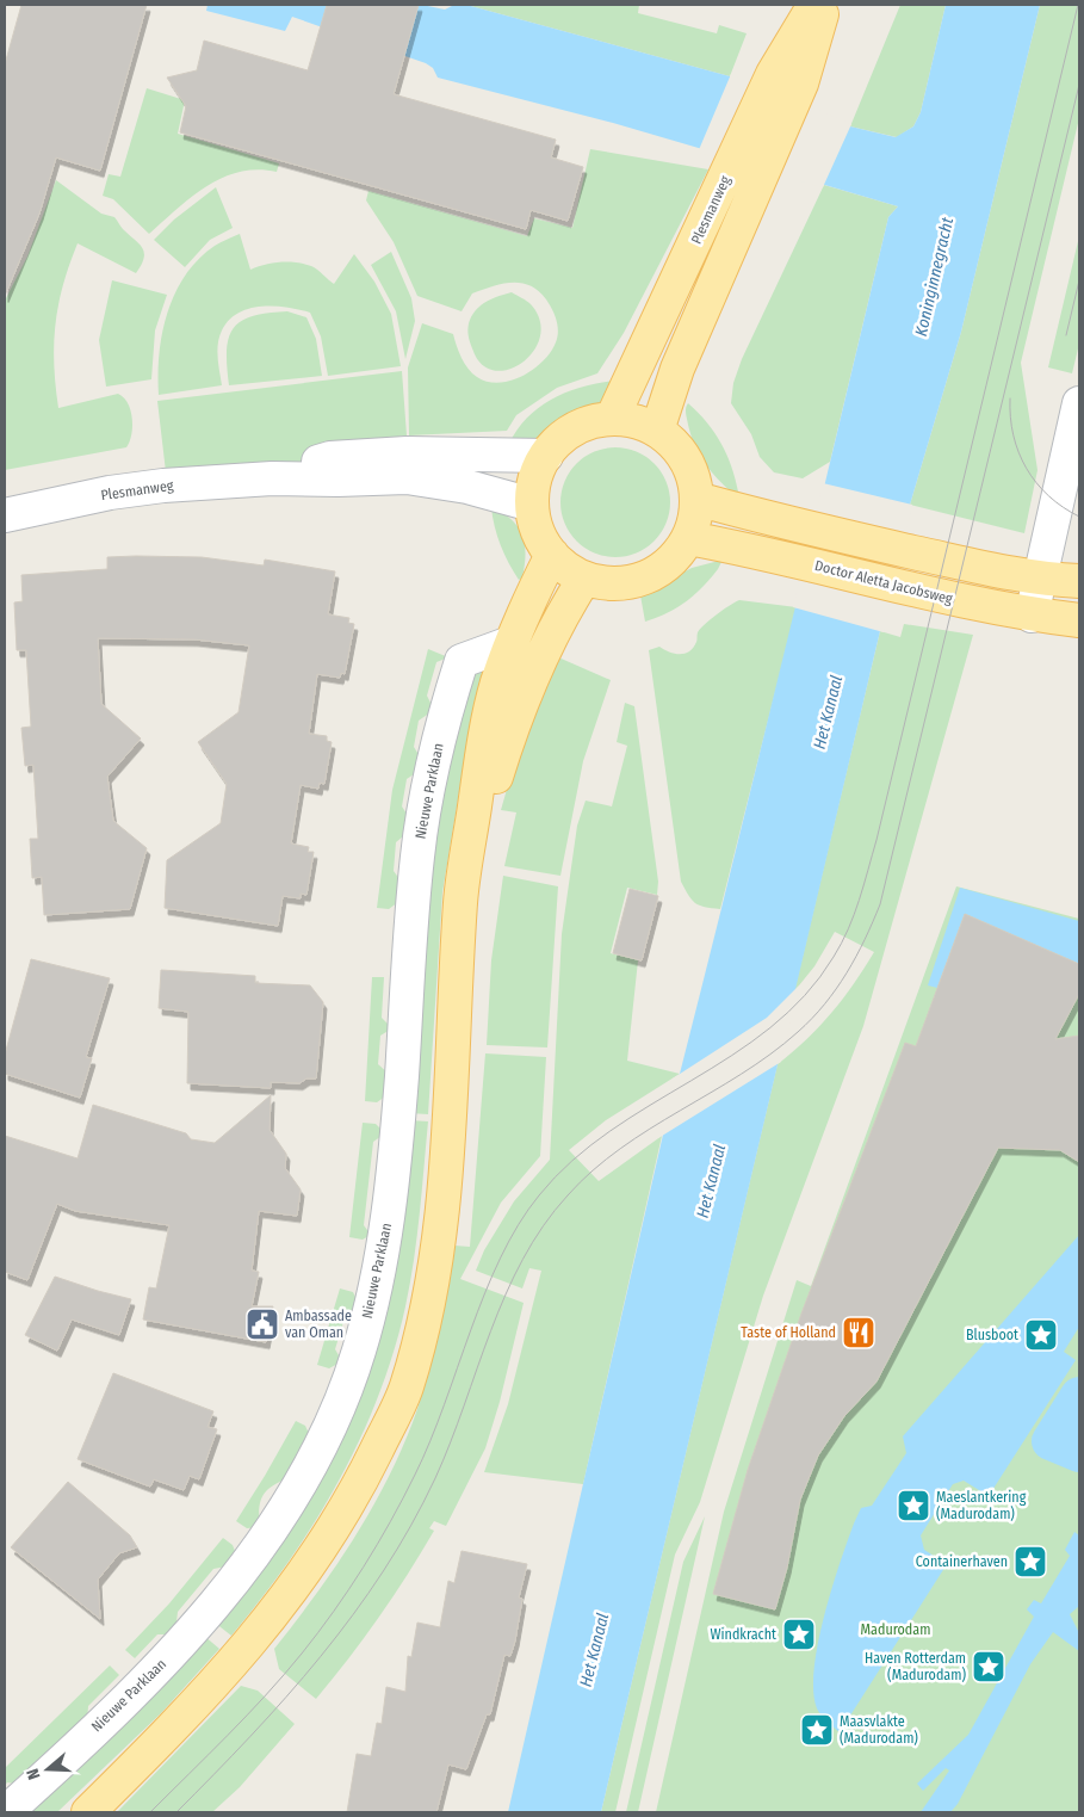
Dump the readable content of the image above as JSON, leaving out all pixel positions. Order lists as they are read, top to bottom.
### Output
{
  "streets": {
    "main road": ["Plesmanweg", "Doctor Aletta Jacobsweg"],
    "street": ["Nieuwe Parklaan"]
  },
  "crossings": [
    ["Plesmanweg", "Doctor Aletta Jacobsweg"]
  ],
  "water": ["Koninginnegracht", "Het Kanaal"],
  "parks": ["Madurodam"],
  "places": {
    "public building": ["Ambassade van Oman"],
    "restaurant": ["Taste of Holland"],
    "place": [
      "Blusboot",
      "Maeslantkering (Madurodam)",
      "Containerhaven",
      "Windkracht",
      "Haven Rotterdam (Madurodam)",
      "Maasvlakte (Madurodam)"
    ]
  },
  "north": "left"
}
